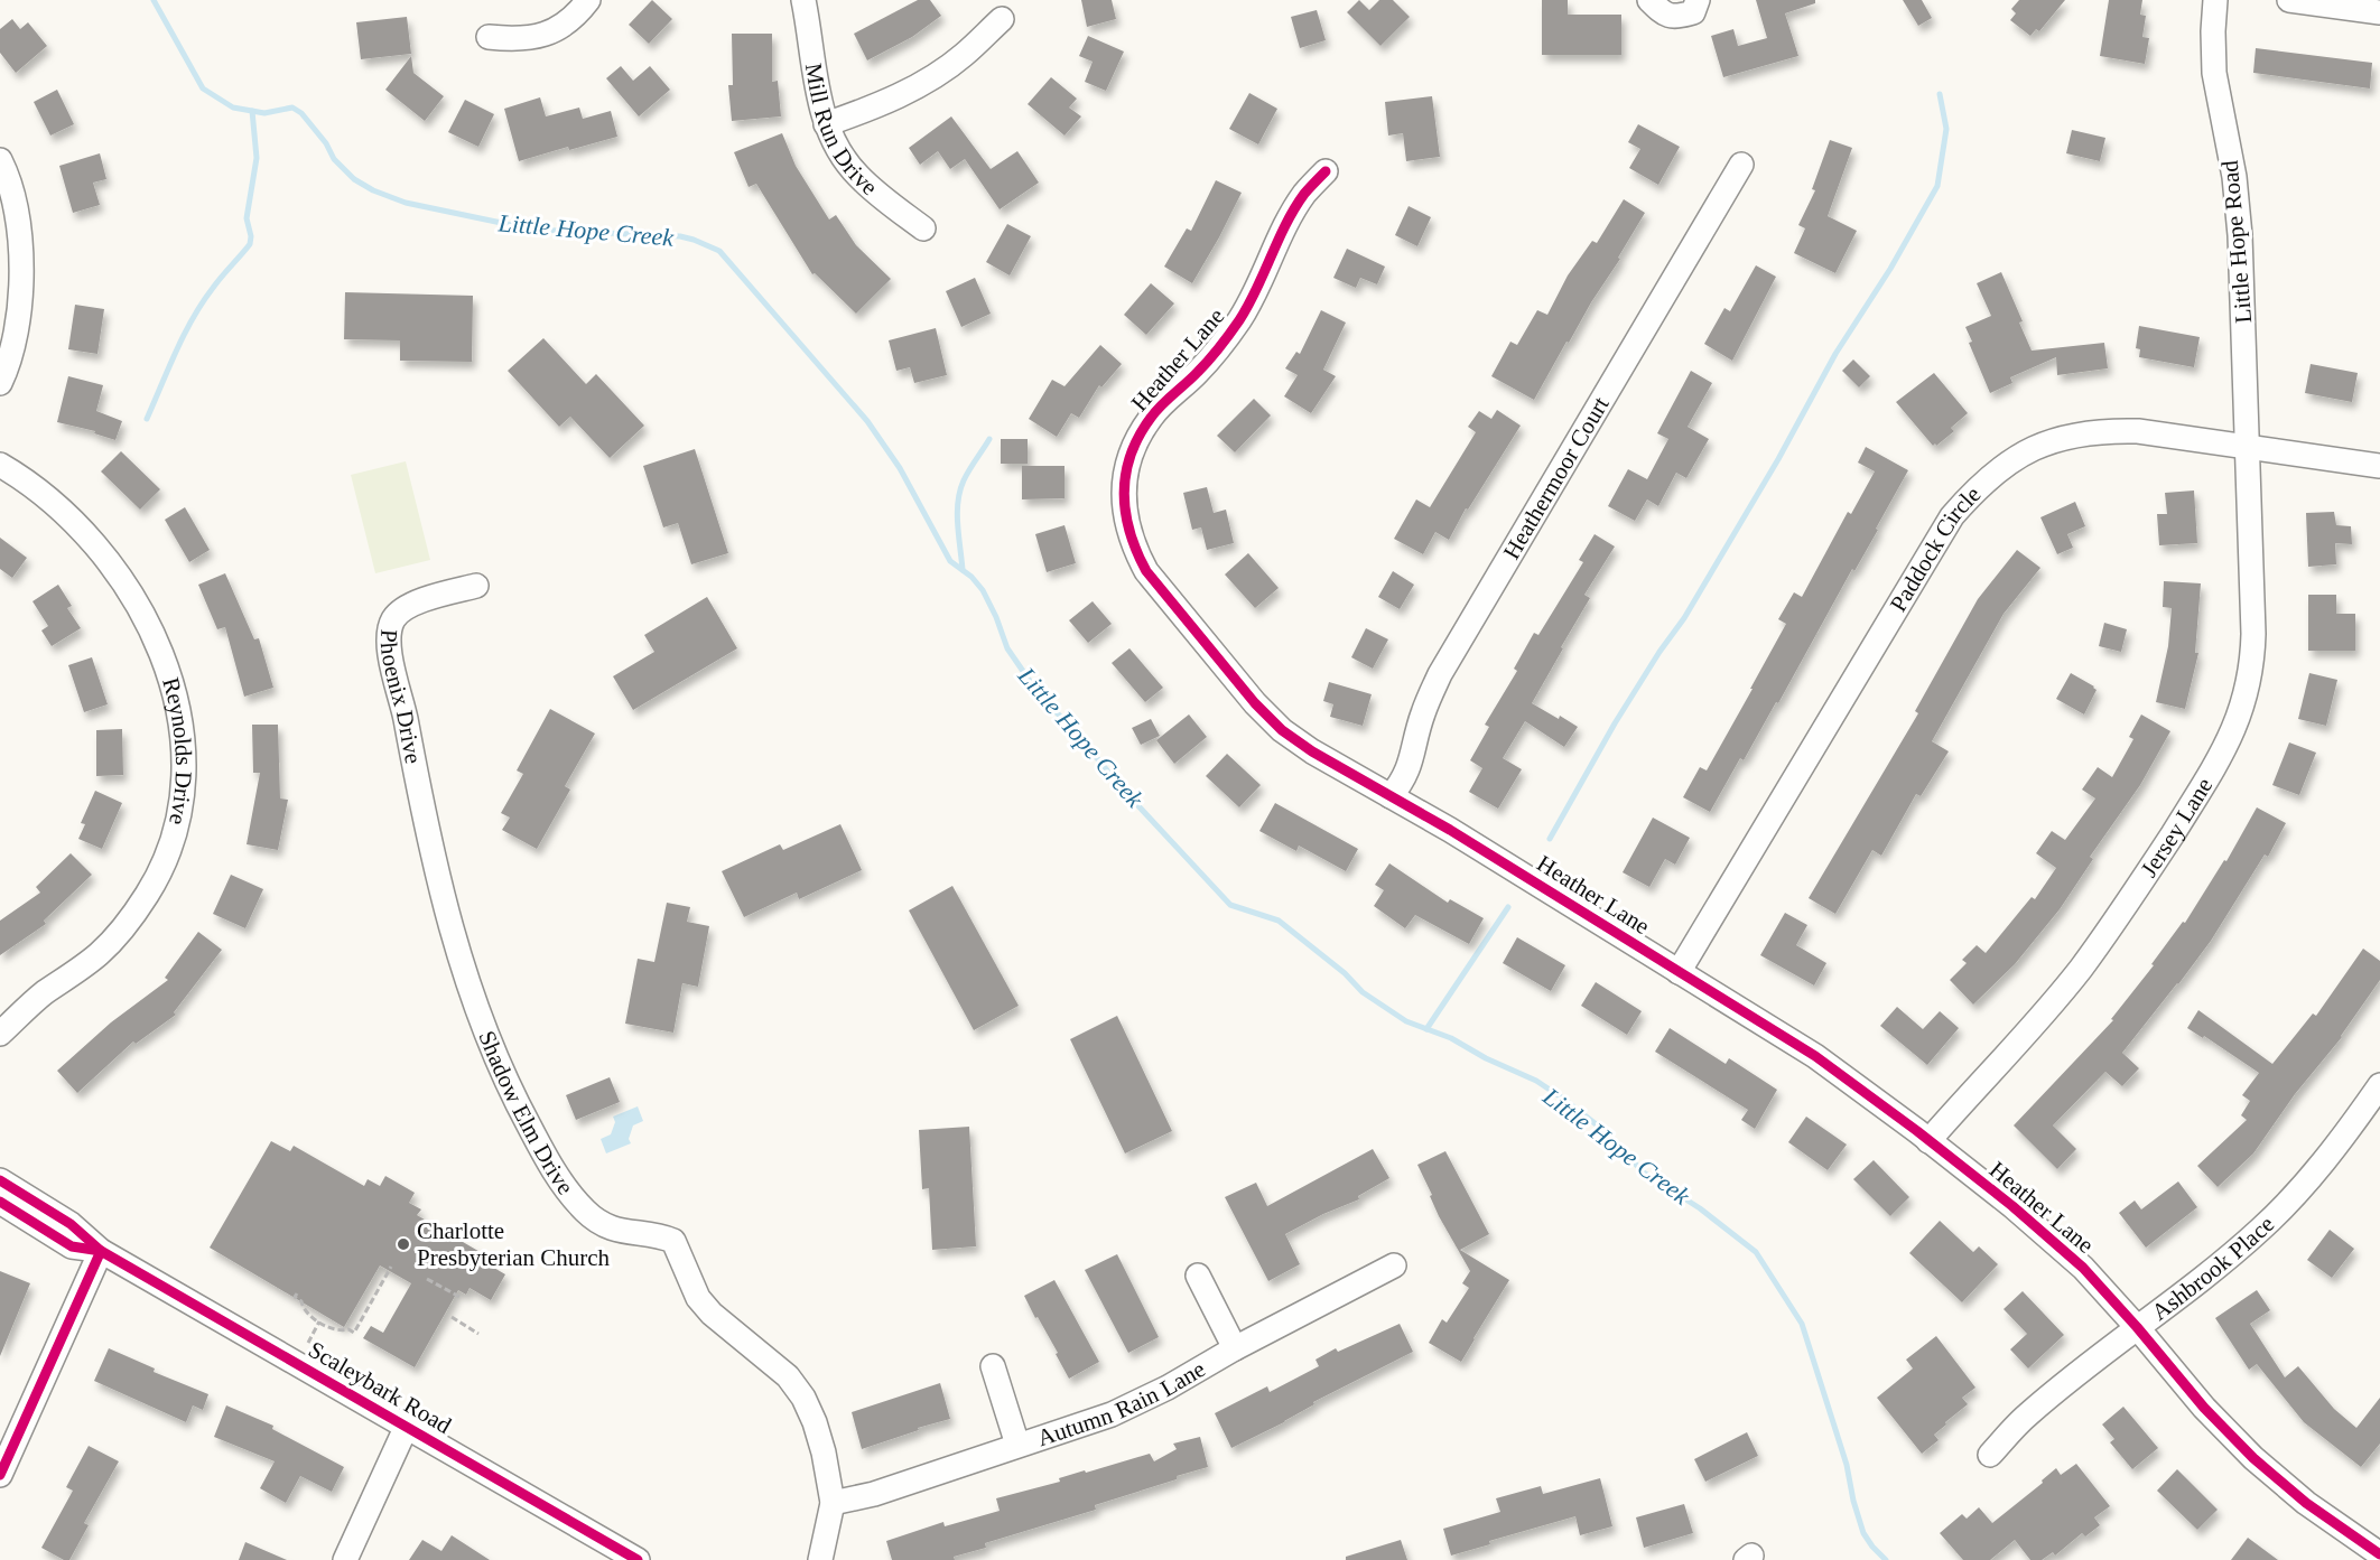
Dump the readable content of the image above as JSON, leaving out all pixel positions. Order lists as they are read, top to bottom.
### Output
{
  "streets": {
    "street": [
      "Mill Run Drive",
      "Little Hope Road",
      "Heather Lane",
      "Heathermoor Court",
      "Paddock Circle",
      "Phoenix Drive",
      "Reynolds Drive",
      "Jersey Lane",
      "Shadow Elm Drive",
      "Ashbrook Place",
      "Scaleybark Road",
      "Autumn Rain Lane"
    ]
  },
  "crossings": [
    ["Little Hope Road", "Paddock Circle"],
    ["Little Hope Road", "Jersey Lane"],
    ["Heather Lane", "Heathermoor Court"],
    ["Heather Lane", "Paddock Circle"],
    ["Heather Lane", "Jersey Lane"],
    ["Heather Lane", "Ashbrook Place"],
    ["Paddock Circle", "Jersey Lane"],
    ["Phoenix Drive", "Shadow Elm Drive"],
    ["Shadow Elm Drive", "Autumn Rain Lane"]
  ],
  "water": ["Little Hope Creek"],
  "places": ["Charlotte Presbyterian Church"]
}
